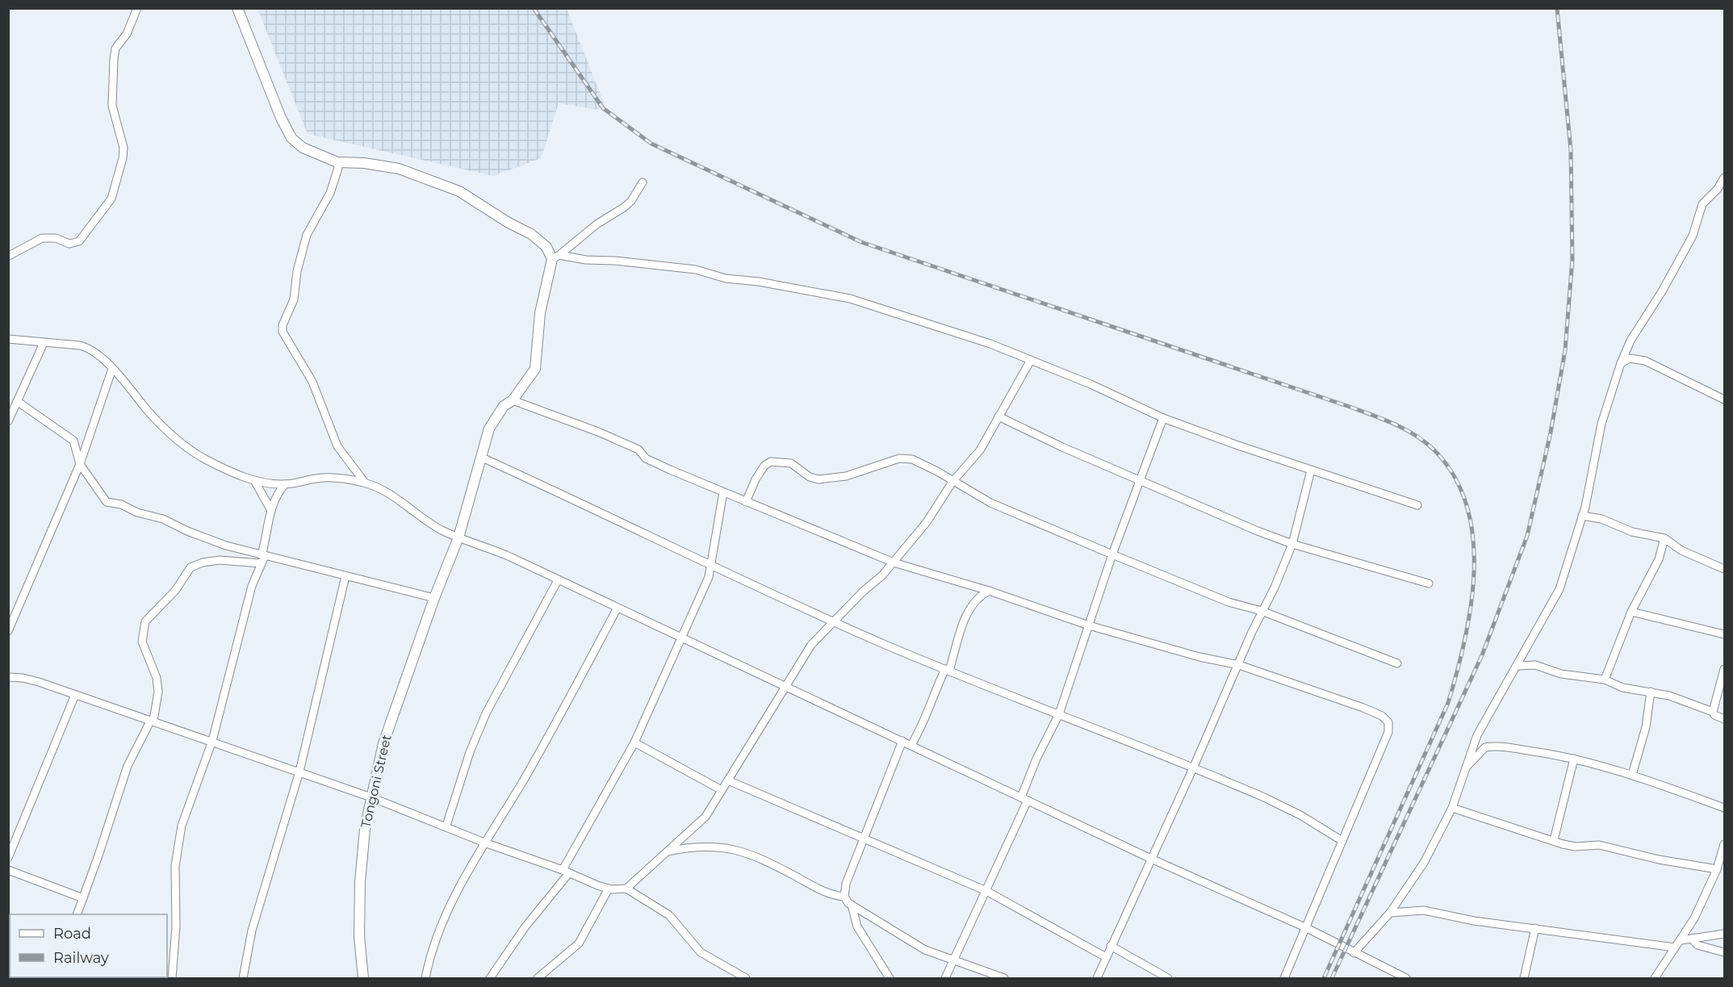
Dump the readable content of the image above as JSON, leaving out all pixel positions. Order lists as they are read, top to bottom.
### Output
{
  "streets": {
    "street": ["Tongoni Street"]
  },
  "legend": ["Road", "Railway"]
}
